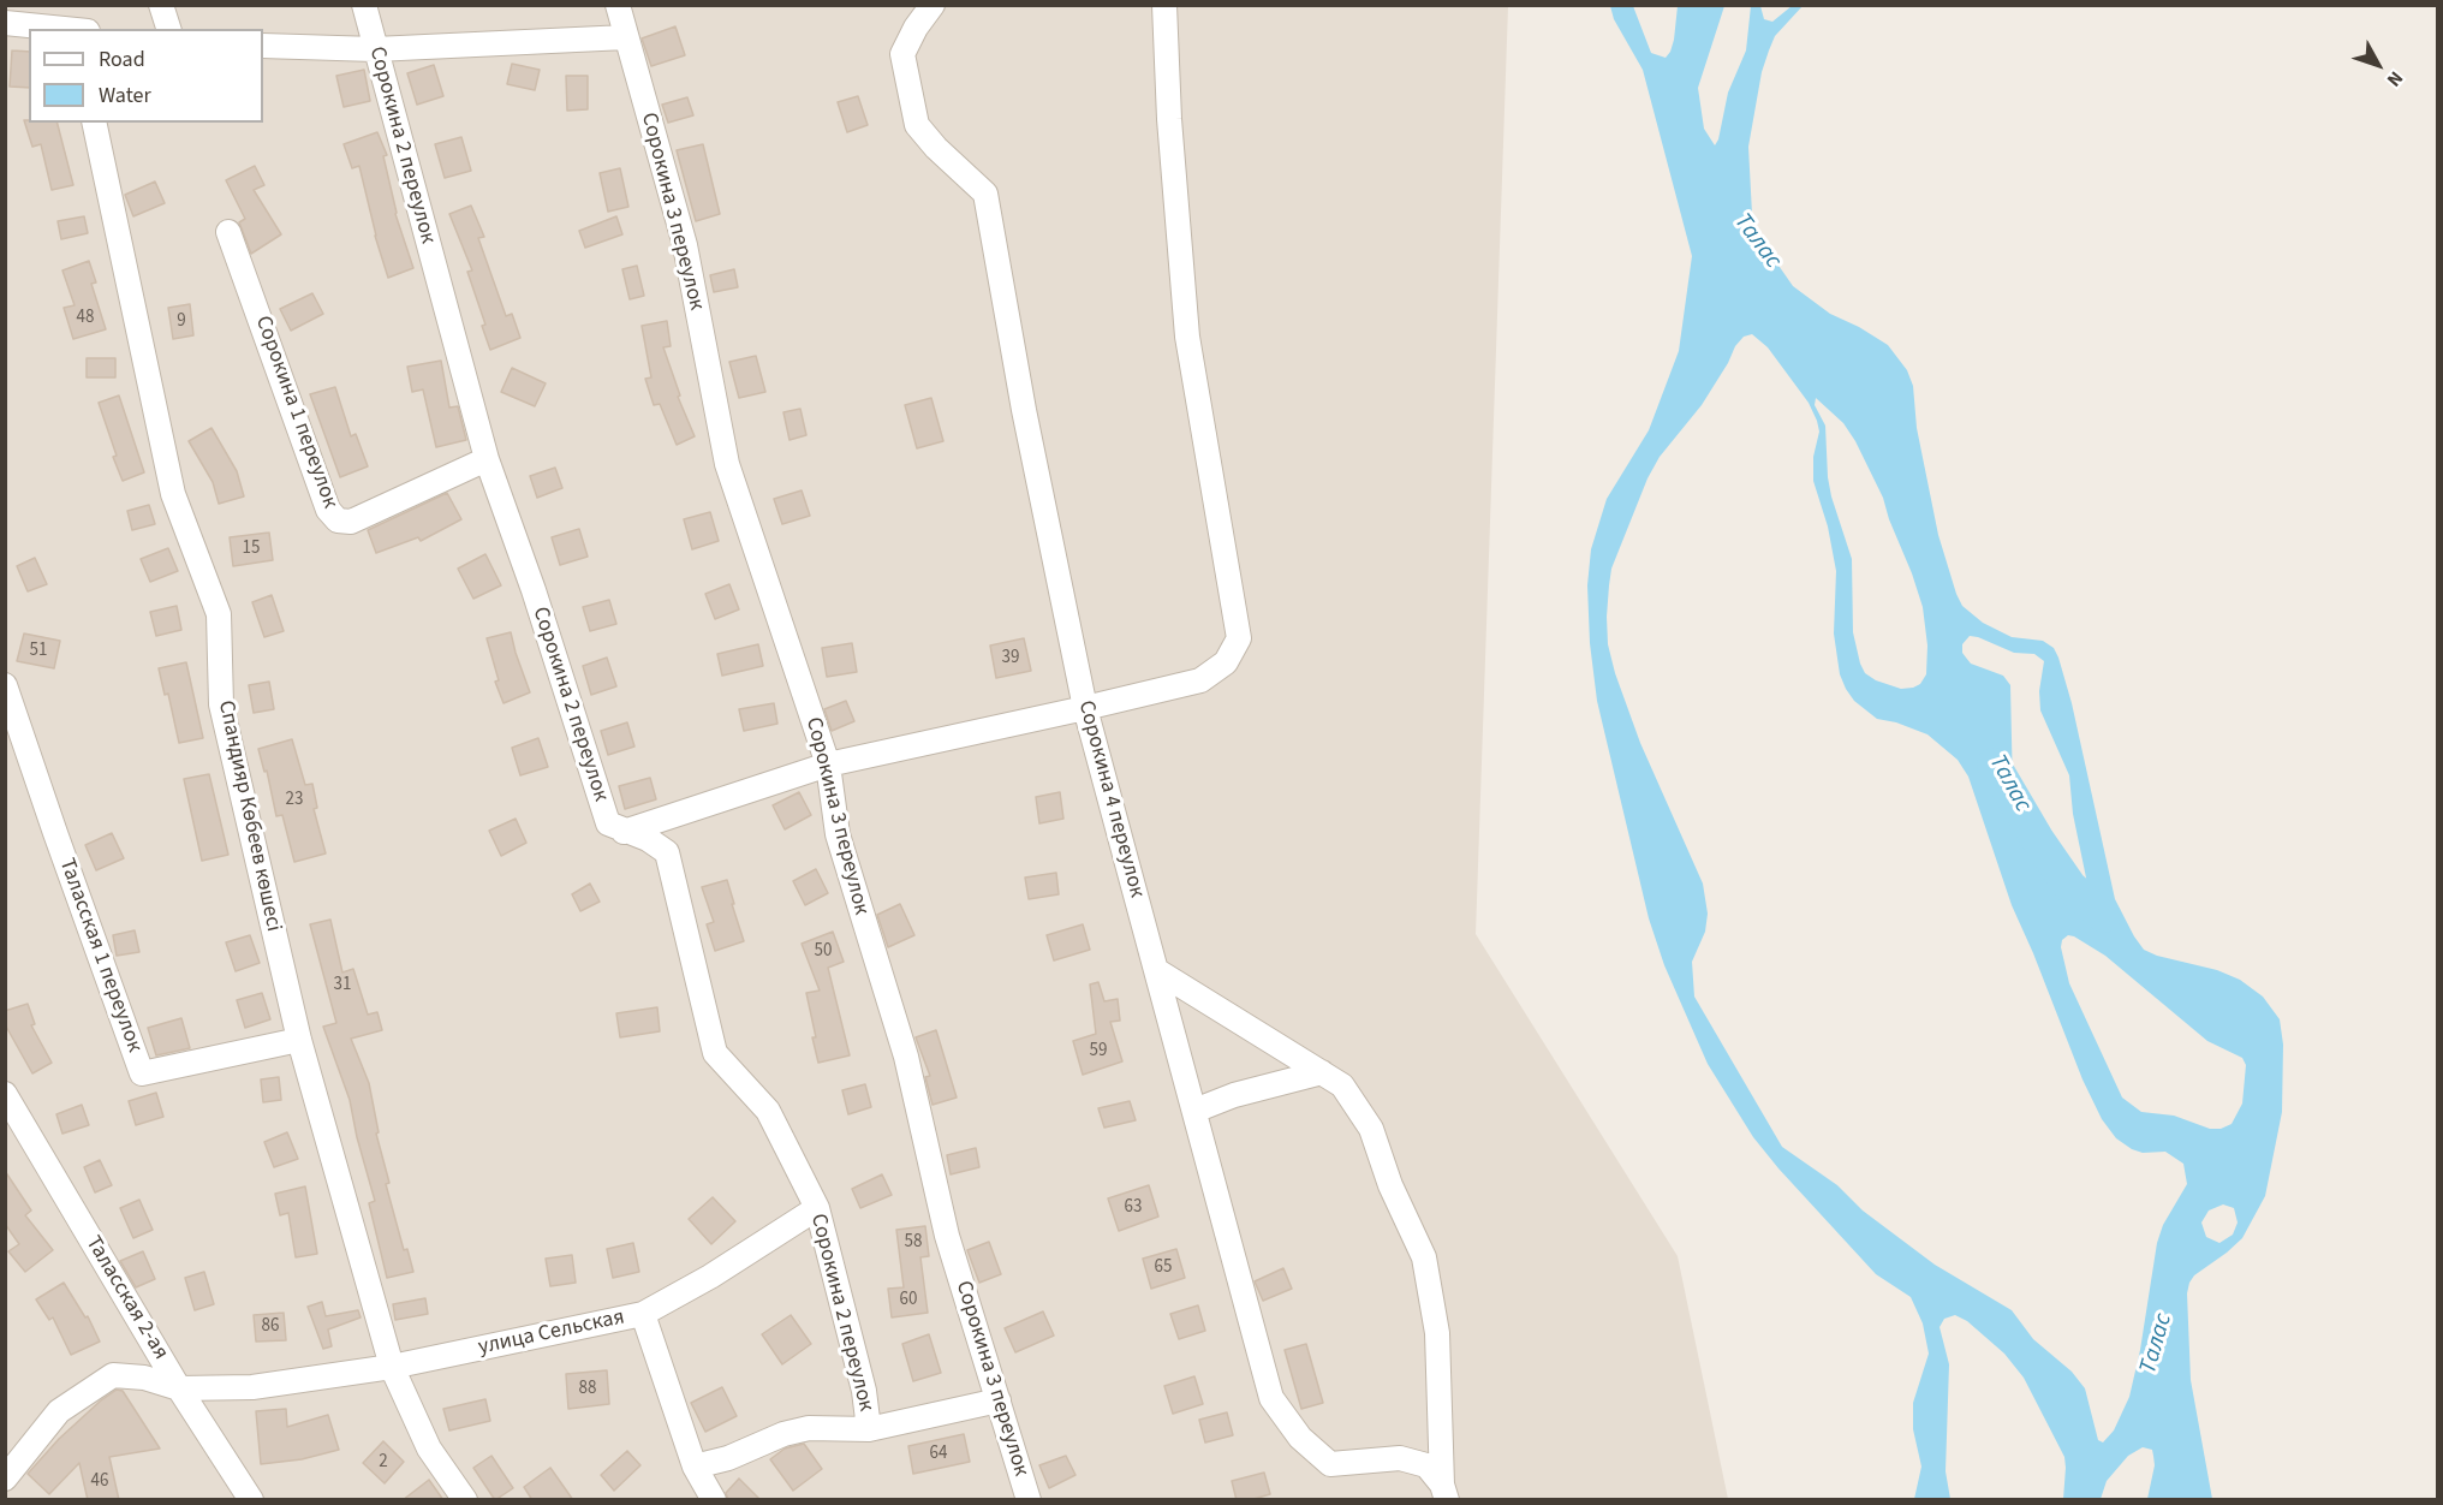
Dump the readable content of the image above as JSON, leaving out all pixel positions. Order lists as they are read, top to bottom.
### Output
{
  "streets": {
    "street": [
      "Сорокина 2 переулок",
      "Сорокина 3 переулок",
      "Сорокина 1 переулок",
      "Сорокина 4 переулок",
      "Спандияр Көбеев көшесі",
      "Таласская 1 переулок",
      "Таласская 2-ая",
      "улица Сельская"
    ]
  },
  "crossings": [
    ["Сорокина 2 переулок", "Сорокина 3 переулок"],
    ["Сорокина 2 переулок", "Сорокина 1 переулок"],
    ["Спандияр Көбеев көшесі", "Таласская 1 переулок"],
    ["Спандияр Көбеев көшесі", "улица Сельская"],
    ["Таласская 2-ая", "улица Сельская"]
  ],
  "water": ["Талас"],
  "house_numbers": [
    "48",
    "9",
    "15",
    "51",
    "39",
    "23",
    "50",
    "31",
    "59",
    "63",
    "58",
    "65",
    "60",
    "86",
    "88",
    "64",
    "2",
    "46"
  ],
  "legend": ["Road", "Water"],
  "north": "bottom right"
}
